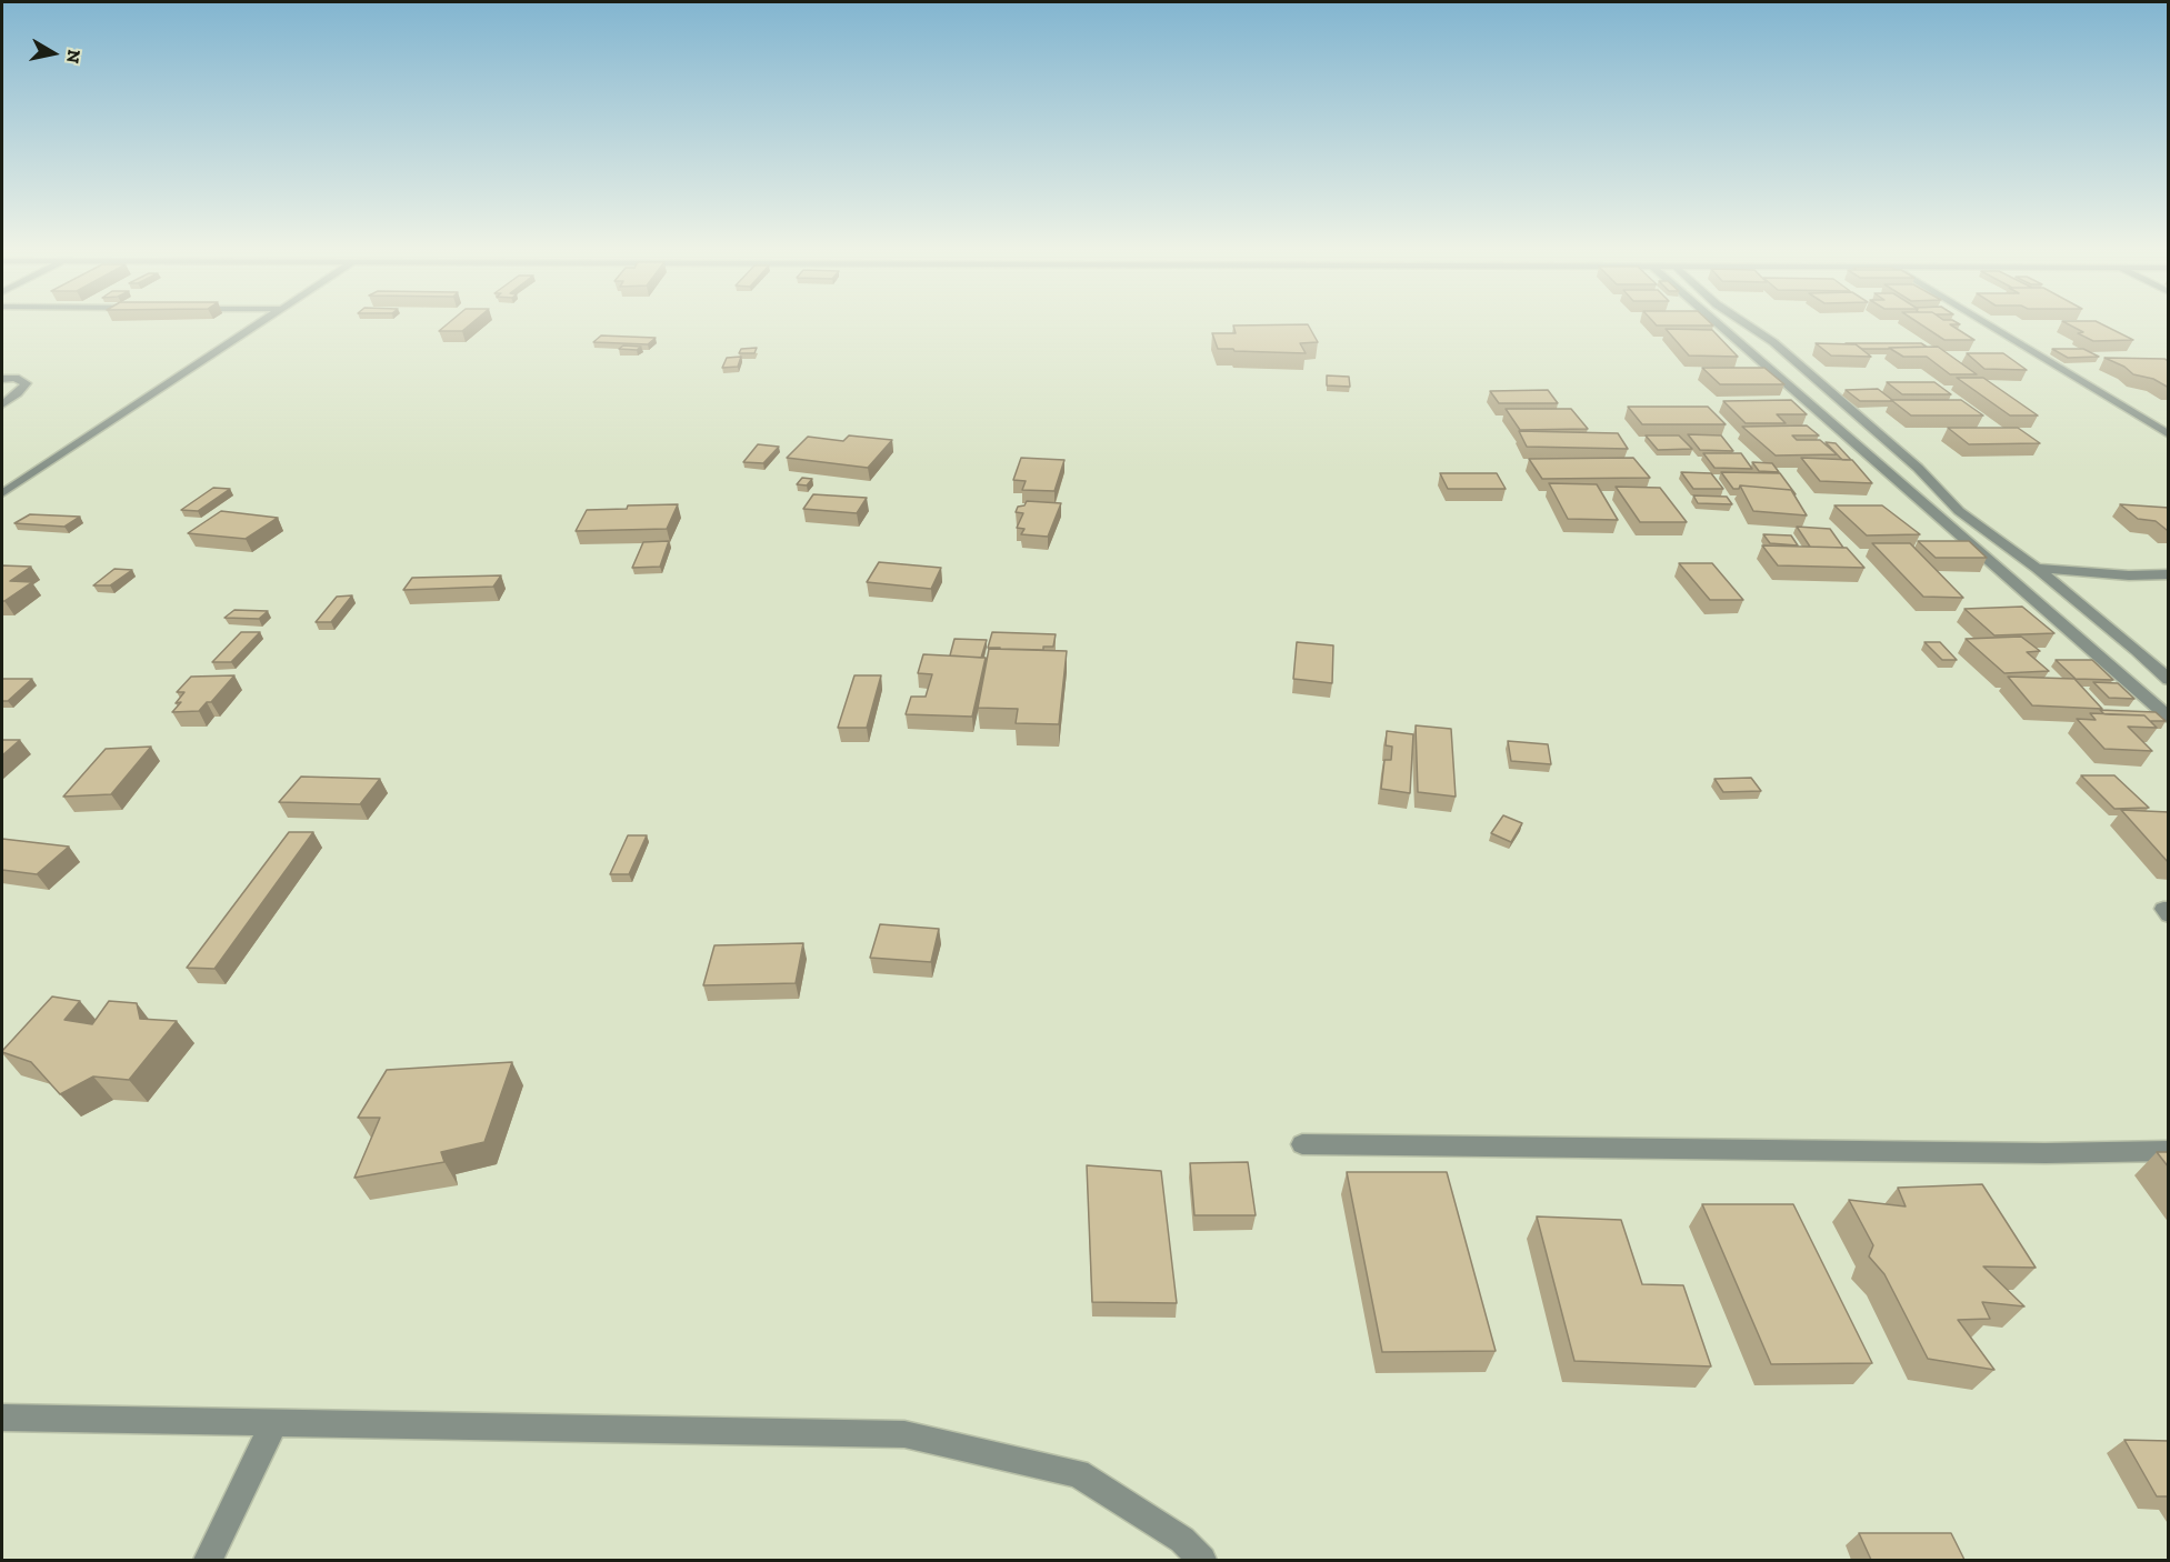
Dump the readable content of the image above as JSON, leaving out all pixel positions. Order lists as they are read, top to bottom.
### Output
{
  "north": "right"
}
